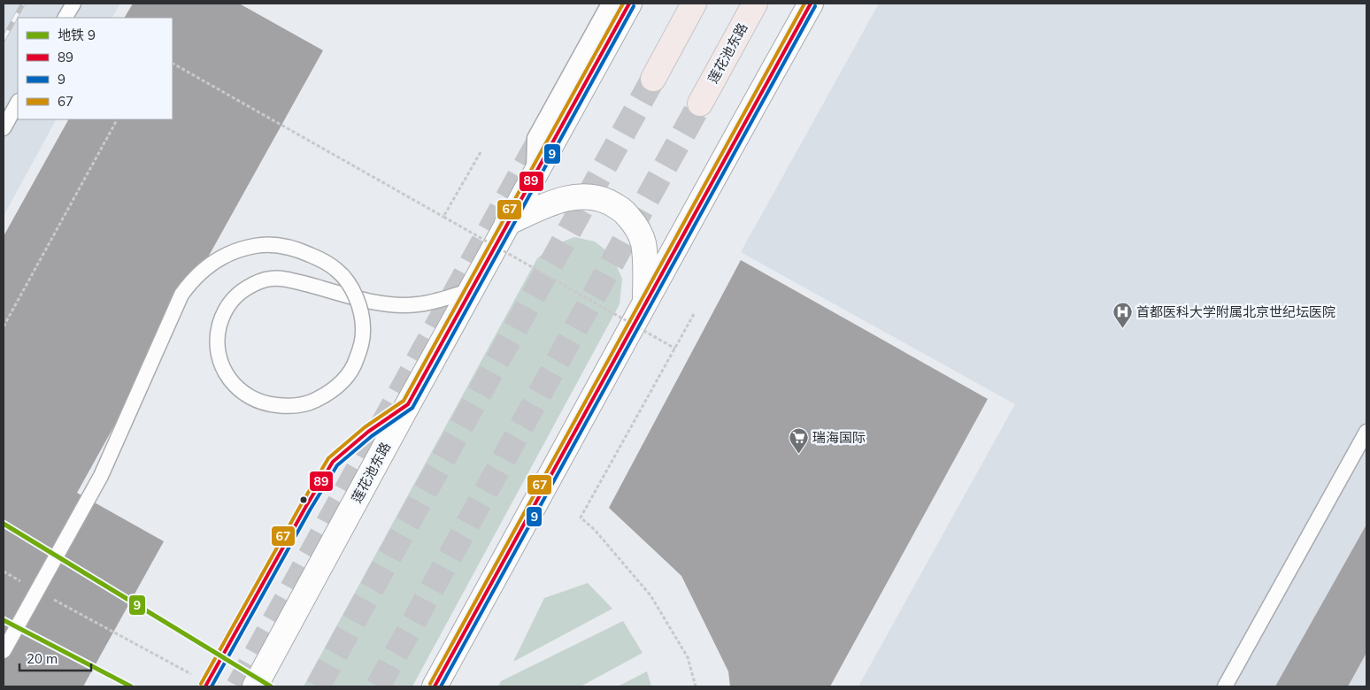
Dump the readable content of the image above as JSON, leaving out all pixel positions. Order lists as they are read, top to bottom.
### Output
{
  "streets": {
    "highway": ["莲花池东路"]
  },
  "places": {
    "hospital": ["首都医科大学附属北京世纪坛医院"],
    "supermarket": ["瑞海国际"]
  },
  "lines": [
    "transit line 89",
    "transit line 67",
    "transit line 9",
    "metro line 9"
  ],
  "legend": [
    "地铁 9",
    "89",
    "9",
    "67"
  ],
  "scale_bar": "20 m"
}
